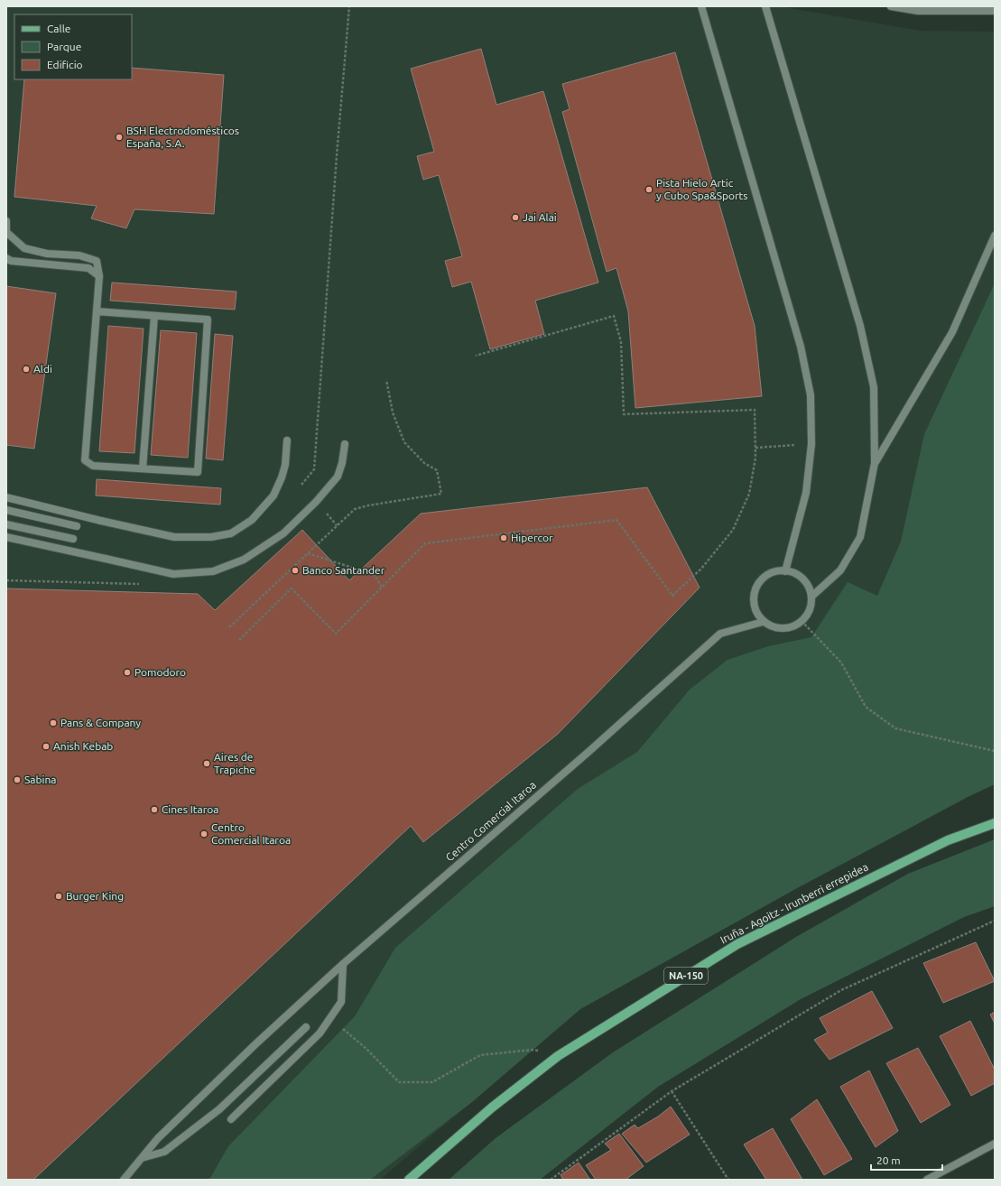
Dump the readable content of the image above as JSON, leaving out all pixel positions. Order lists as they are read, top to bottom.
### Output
{
  "streets": {
    "main road": ["Iruña - Agoitz - Irunberri errepidea", "NA-150"],
    "street": ["Centro Comercial Itaroa"]
  },
  "places": [
    "BSH Electrodomésticos España, S.A.",
    "Pista Hielo Artic y Cubo Spa&Sports",
    "Jai Alai",
    "Aldi",
    "Hipercor",
    "Banco Santander",
    "Pomodoro",
    "Pans & Company",
    "Anish Kebab",
    "Aires de Trapiche",
    "Sabina",
    "Cines Itaroa",
    "Centro Comercial Itaroa",
    "Burger King"
  ],
  "legend": ["Calle", "Parque", "Edificio"],
  "scale_bar": "20 m"
}
